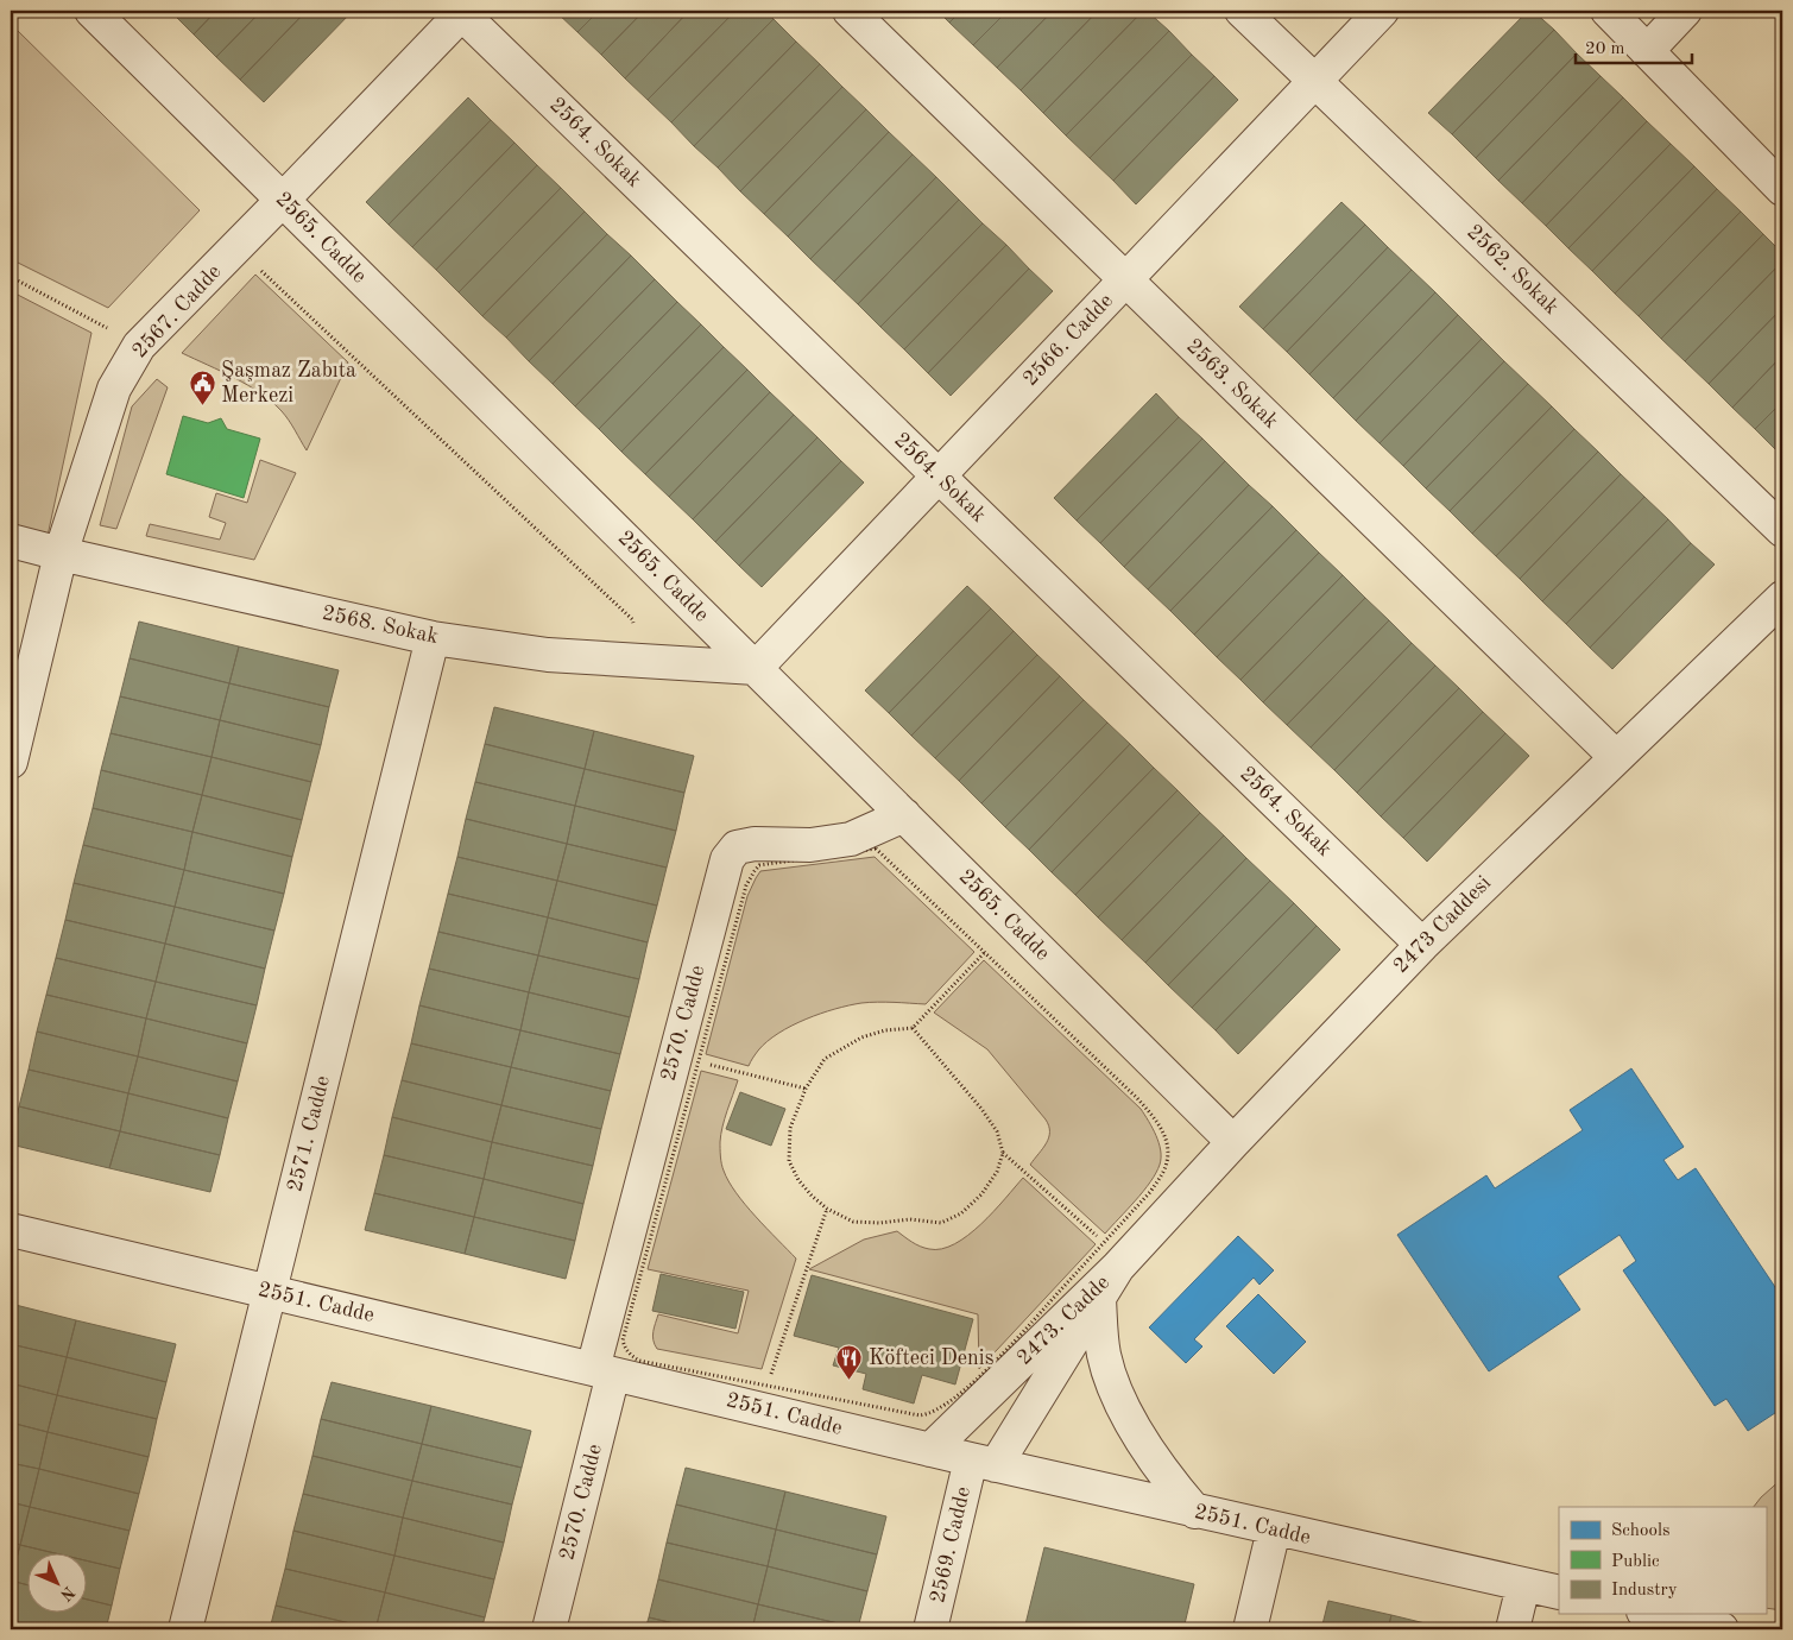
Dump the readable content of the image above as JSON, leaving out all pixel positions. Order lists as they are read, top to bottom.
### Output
{
  "streets": {
    "street": [
      "2564. Sokak",
      "2565. Cadde",
      "2562. Sokak",
      "2567. Cadde",
      "2566. Cadde",
      "2563. Sokak",
      "2568. Sokak",
      "2473 Caddesi",
      "2570. Cadde",
      "2571. Cadde",
      "2551. Cadde",
      "2473. Cadde",
      "2569. Cadde"
    ]
  },
  "crossings": [
    ["2564. Sokak", "2567. Cadde"],
    ["2564. Sokak", "2566. Cadde"],
    ["2564. Sokak", "2473 Caddesi"],
    ["2565. Cadde", "2567. Cadde"],
    ["2565. Cadde", "2566. Cadde"],
    ["2565. Cadde", "2568. Sokak"],
    ["2565. Cadde", "2473 Caddesi"],
    ["2565. Cadde", "2570. Cadde"],
    ["2562. Sokak", "2566. Cadde"],
    ["2567. Cadde", "2568. Sokak"],
    ["2566. Cadde", "2563. Sokak"],
    ["2566. Cadde", "2568. Sokak"],
    ["2563. Sokak", "2473 Caddesi"],
    ["2568. Sokak", "2571. Cadde"],
    ["2473 Caddesi", "2473. Cadde"],
    ["2570. Cadde", "2551. Cadde"],
    ["2571. Cadde", "2551. Cadde"],
    ["2551. Cadde", "2473. Cadde"],
    ["2551. Cadde", "2569. Cadde"],
    ["2473. Cadde", "2569. Cadde"]
  ],
  "places": {
    "public building": ["Şaşmaz Zabıta Merkezi"],
    "restaurant": ["Köfteci Denis"]
  },
  "legend": ["Schools", "Public", "Industry"],
  "scale_bar": "20 m",
  "north": "bottom right"
}
